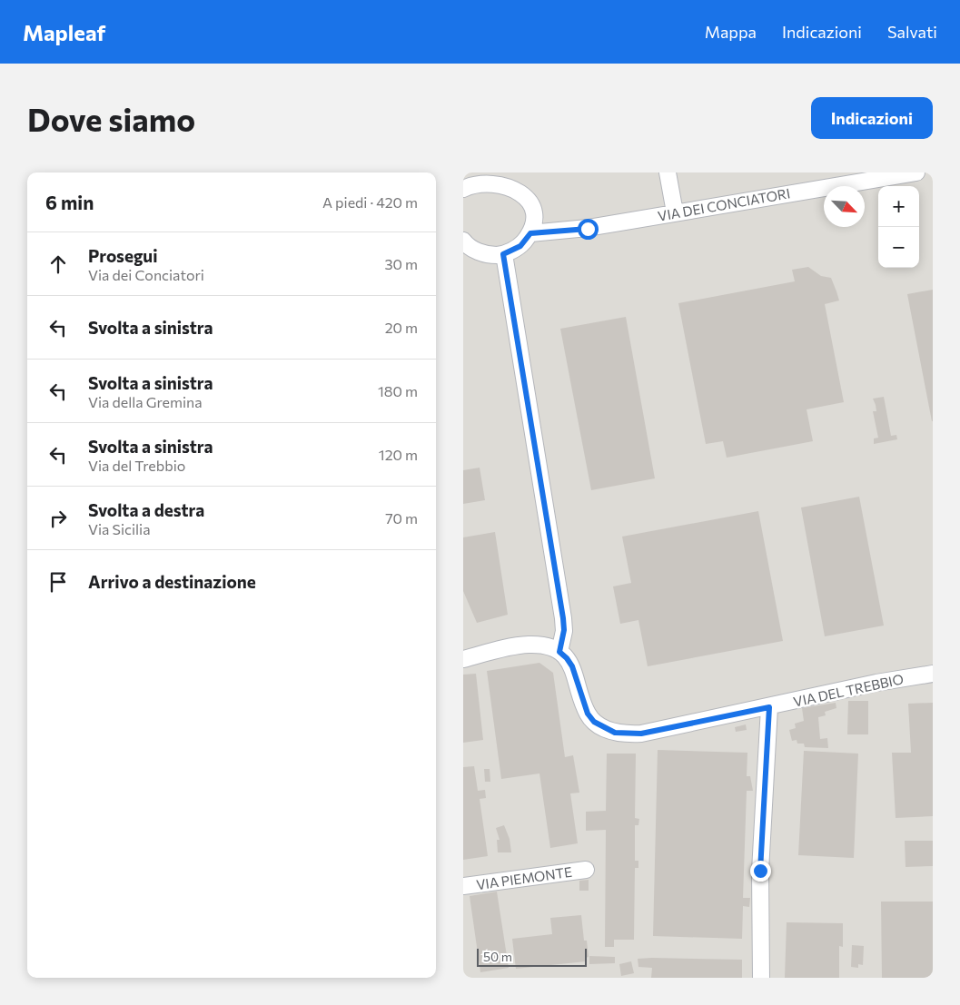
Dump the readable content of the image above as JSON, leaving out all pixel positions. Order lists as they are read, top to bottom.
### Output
{
  "streets": {
    "street": ["VIA DEI CONCIATORI", "VIA DEL TREBBIO", "VIA PIEMONTE"]
  },
  "scale_bar": "50 m",
  "north": "bottom right",
  "page": {
    "header": "Mapleaf",
    "nav": ["Mappa", "Indicazioni", "Salvati"],
    "buttons": "Indicazioni",
    "title": "Dove siamo",
    "heading": ["6 min", "A piedi · 420 m"],
    "map_buttons": ["+", "−"],
    "list": [
      ["Prosegui", "Via dei Conciatori", "30 m"],
      ["Svolta a sinistra", "20 m"],
      ["Svolta a sinistra", "Via della Gremina", "180 m"],
      ["Svolta a sinistra", "Via del Trebbio", "120 m"],
      ["Svolta a destra", "Via Sicilia", "70 m"],
      "Arrivo a destinazione"
    ],
    "scale": "50 m"
  }
}
